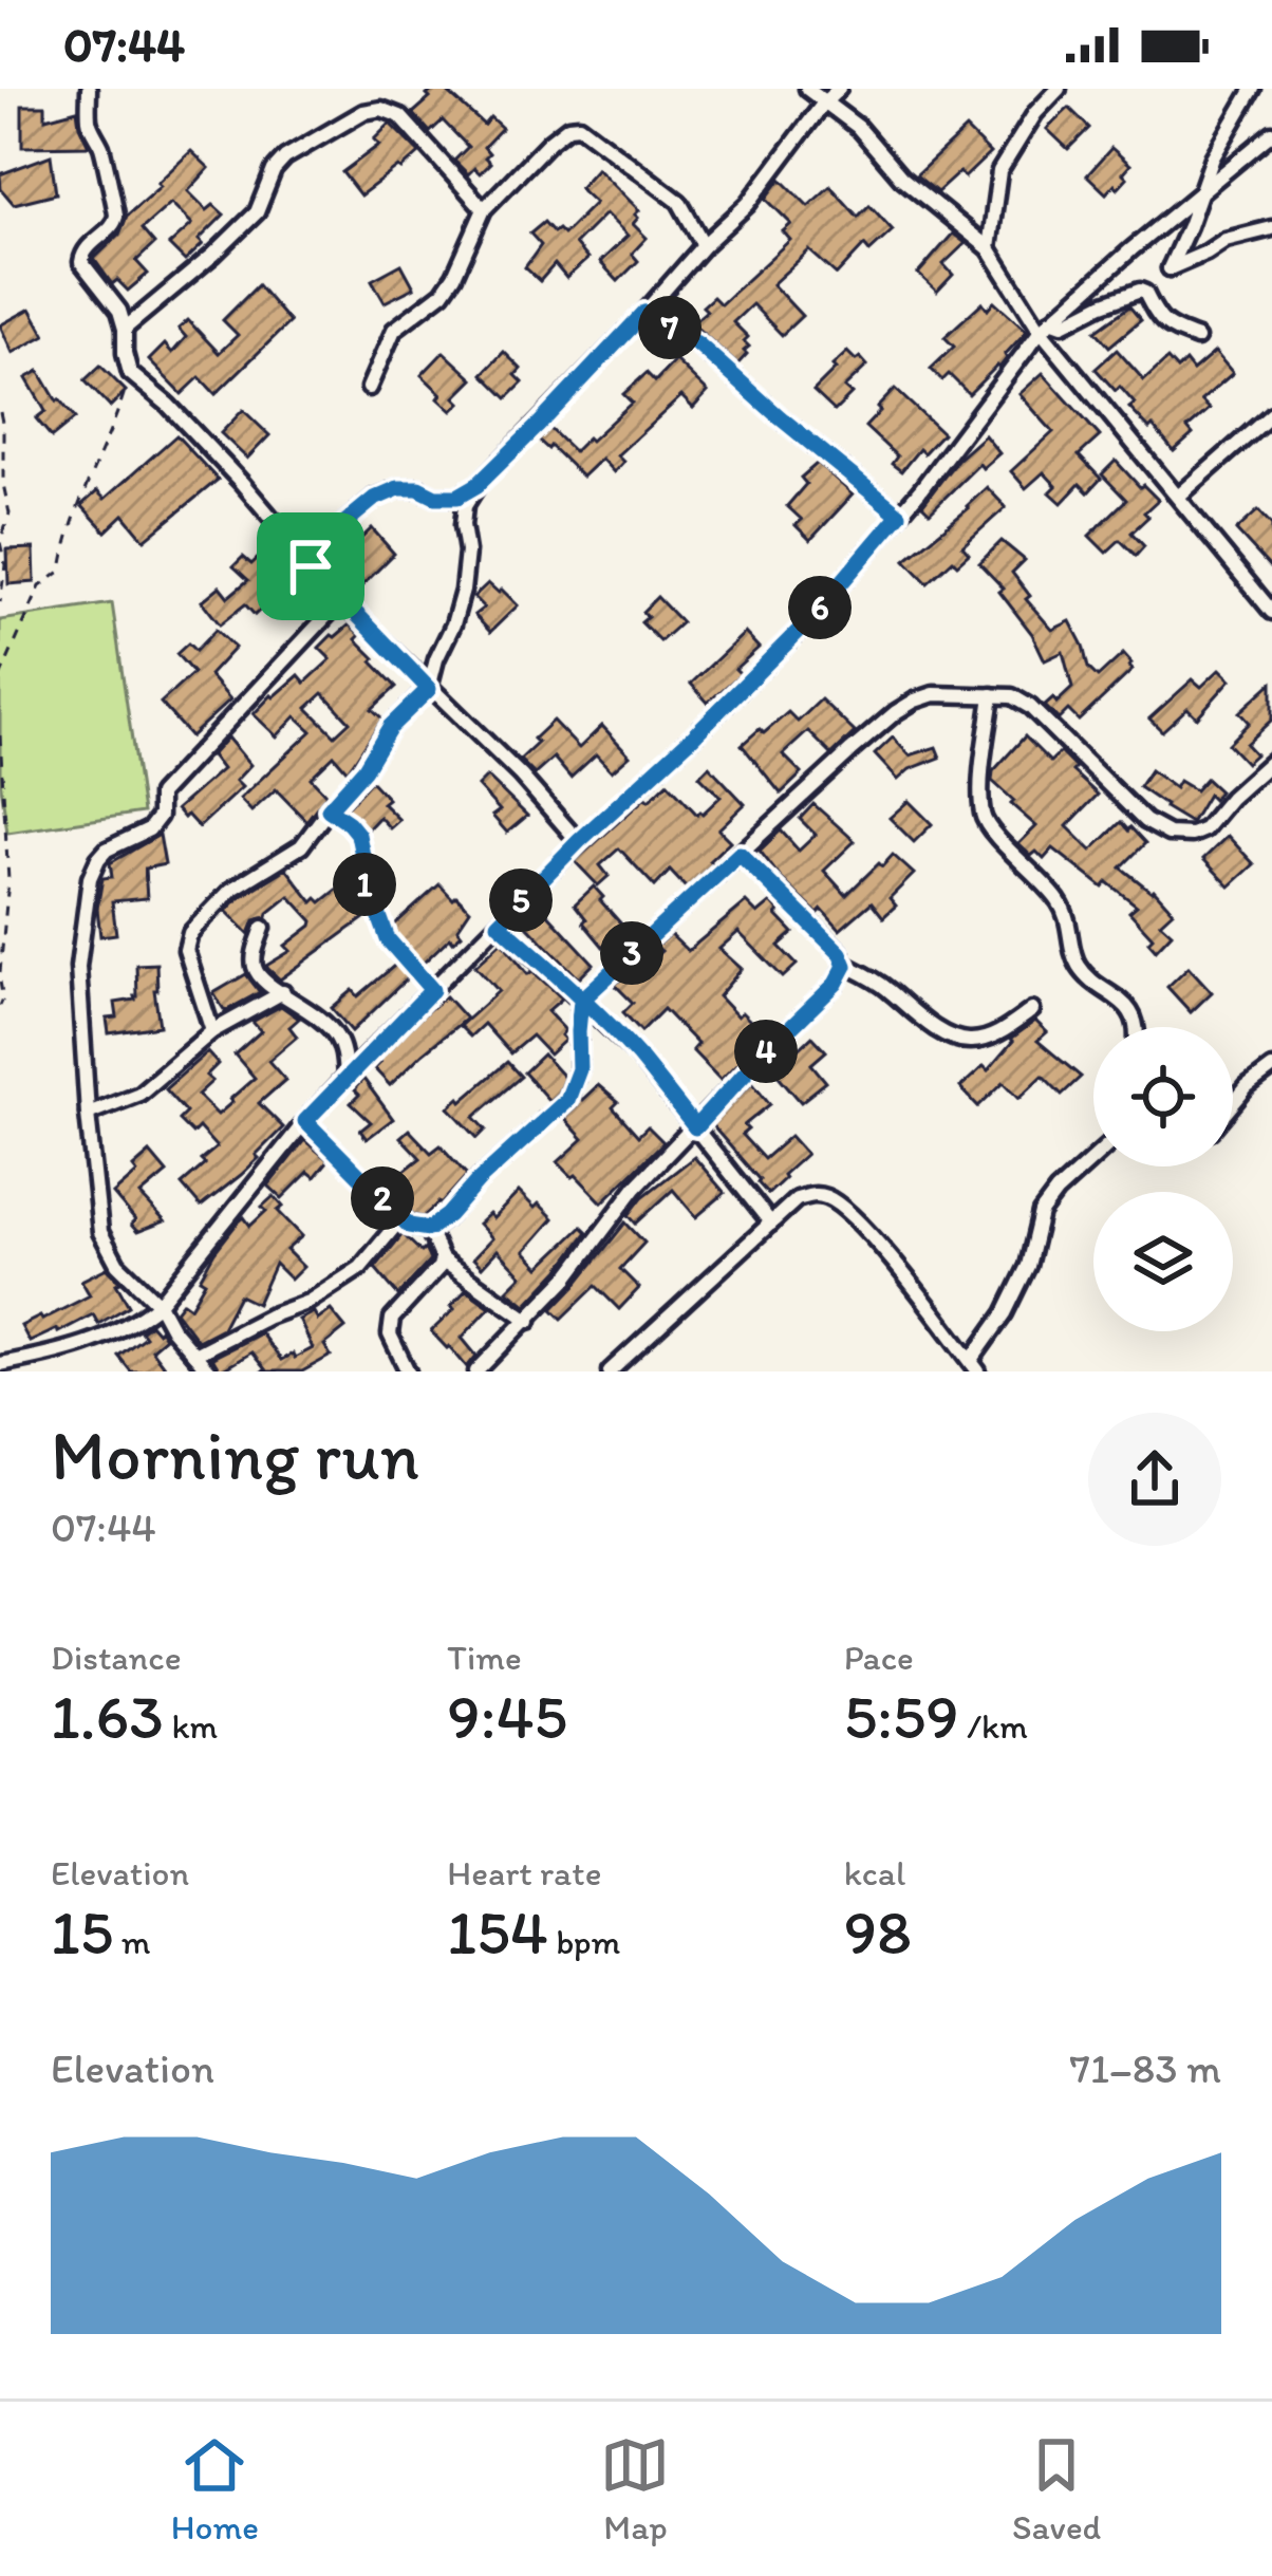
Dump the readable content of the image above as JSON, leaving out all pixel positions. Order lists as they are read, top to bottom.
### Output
{
  "page": {
    "status": "07:44",
    "pins": [
      "7",
      "6",
      "1",
      "5",
      "3",
      "4",
      "2"
    ],
    "heading": ["Morning run", "07:44"],
    "stats": [
      ["Distance", "1.63 km"],
      ["Time", "9:45"],
      ["Pace", "5:59 /km"],
      ["Elevation", "15 m"],
      ["Heart rate", "154 bpm"],
      ["kcal", "98"]
    ],
    "chart": ["Elevation", "71–83 m"],
    "tabs": ["Home", "Map", "Saved"]
  }
}
